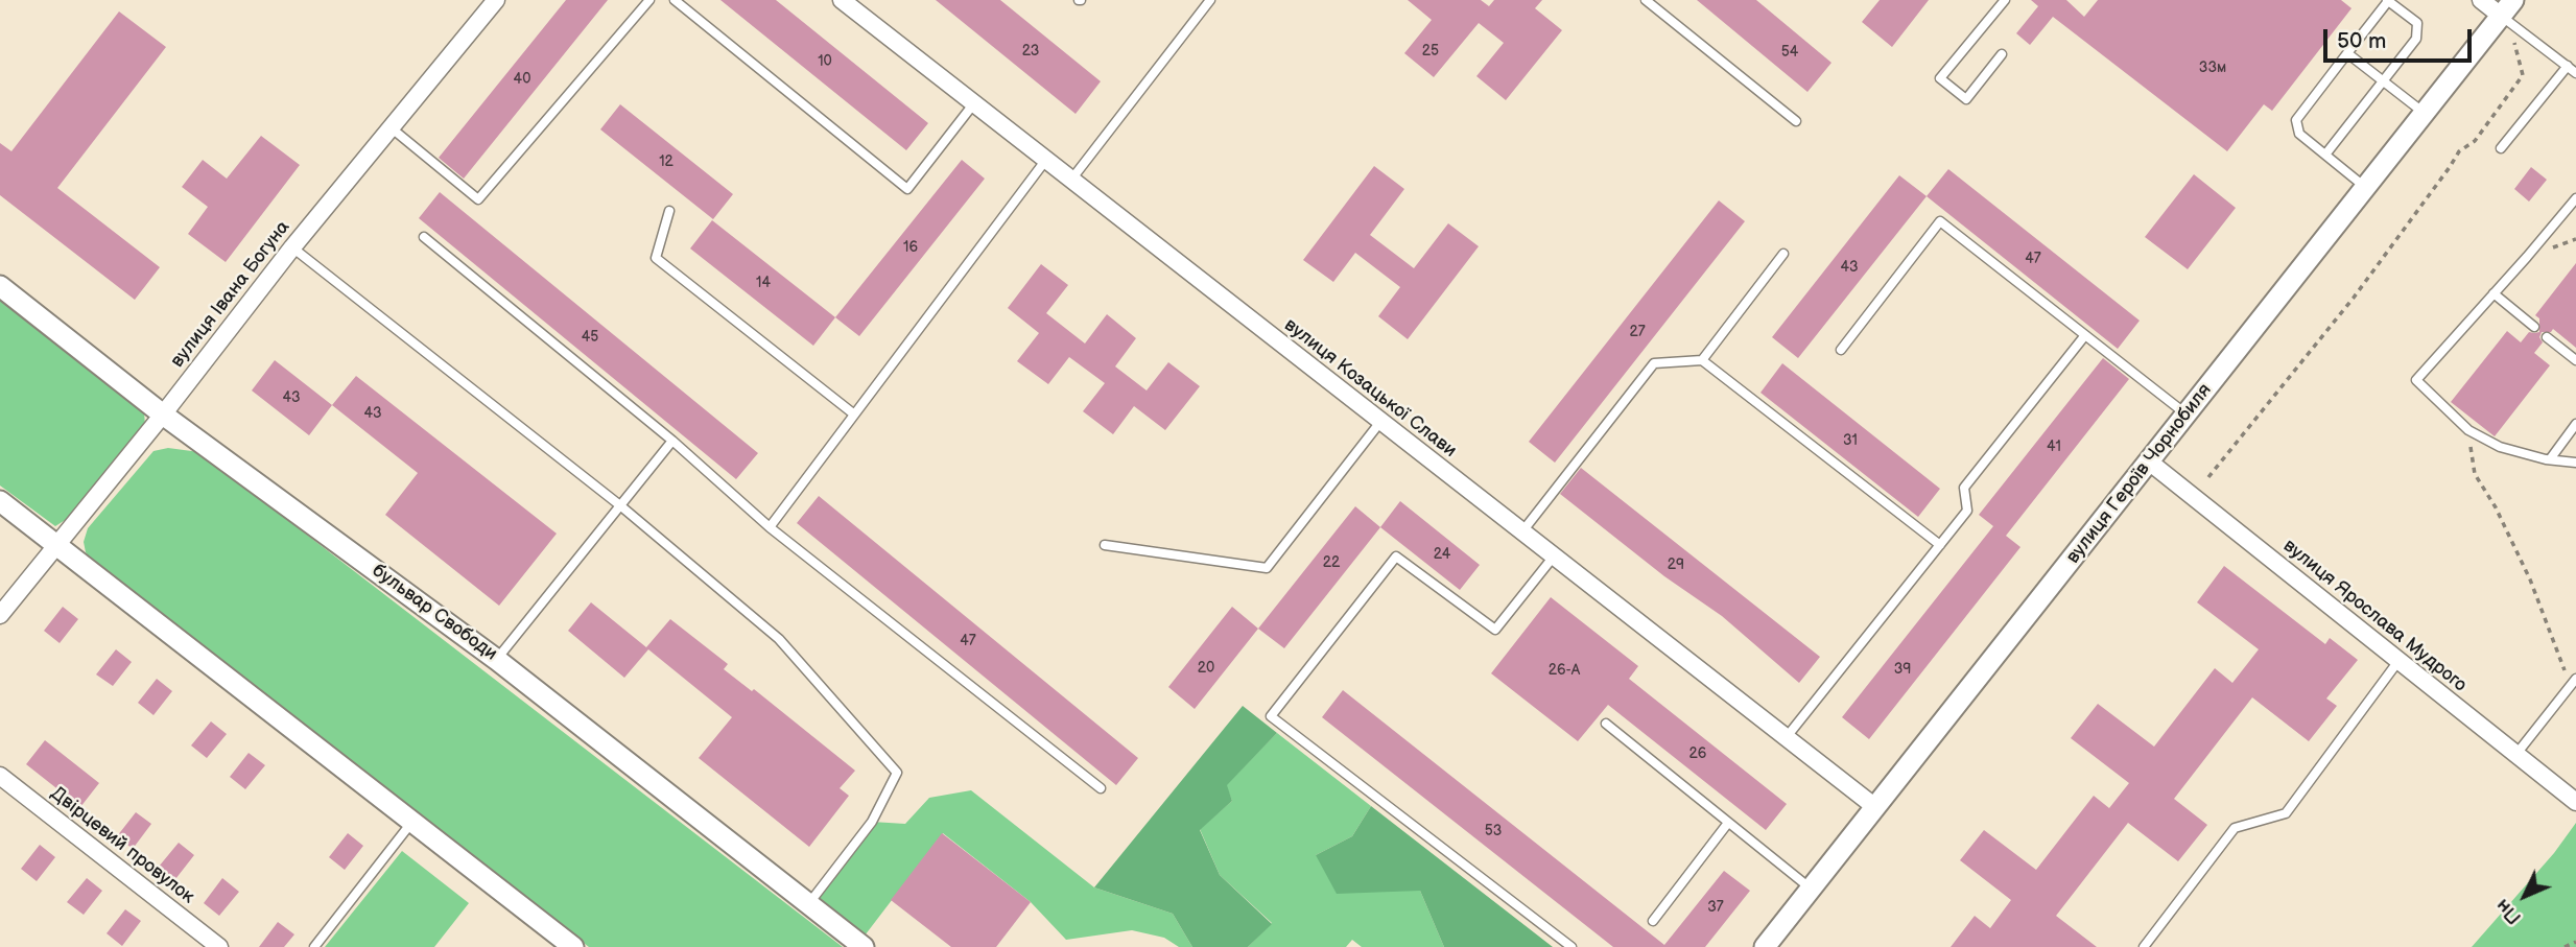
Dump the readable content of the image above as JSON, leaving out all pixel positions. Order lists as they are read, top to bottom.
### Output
{
  "streets": {
    "street": [
      "вулиця Івана Богуна",
      "вулиця Козацької Слави",
      "вулиця Героїв Чорнобиля",
      "бульвар Свободи",
      "вулиця Ярослава Мудрого",
      "Двірцевий провулок"
    ]
  },
  "crossings": [
    ["вулиця Івана Богуна", "бульвар Свободи"],
    ["вулиця Козацької Слави", "вулиця Героїв Чорнобиля"],
    ["вулиця Героїв Чорнобиля", "вулиця Ярослава Мудрого"]
  ],
  "house_numbers": [
    "23",
    "25",
    "54",
    "10",
    "33м",
    "40",
    "12",
    "16",
    "47",
    "43",
    "14",
    "27",
    "45",
    "43",
    "43",
    "31",
    "41",
    "24",
    "22",
    "29",
    "47",
    "20",
    "39",
    "26-А",
    "26",
    "53",
    "37"
  ],
  "scale_bar": "50 m",
  "north": "bottom left"
}
